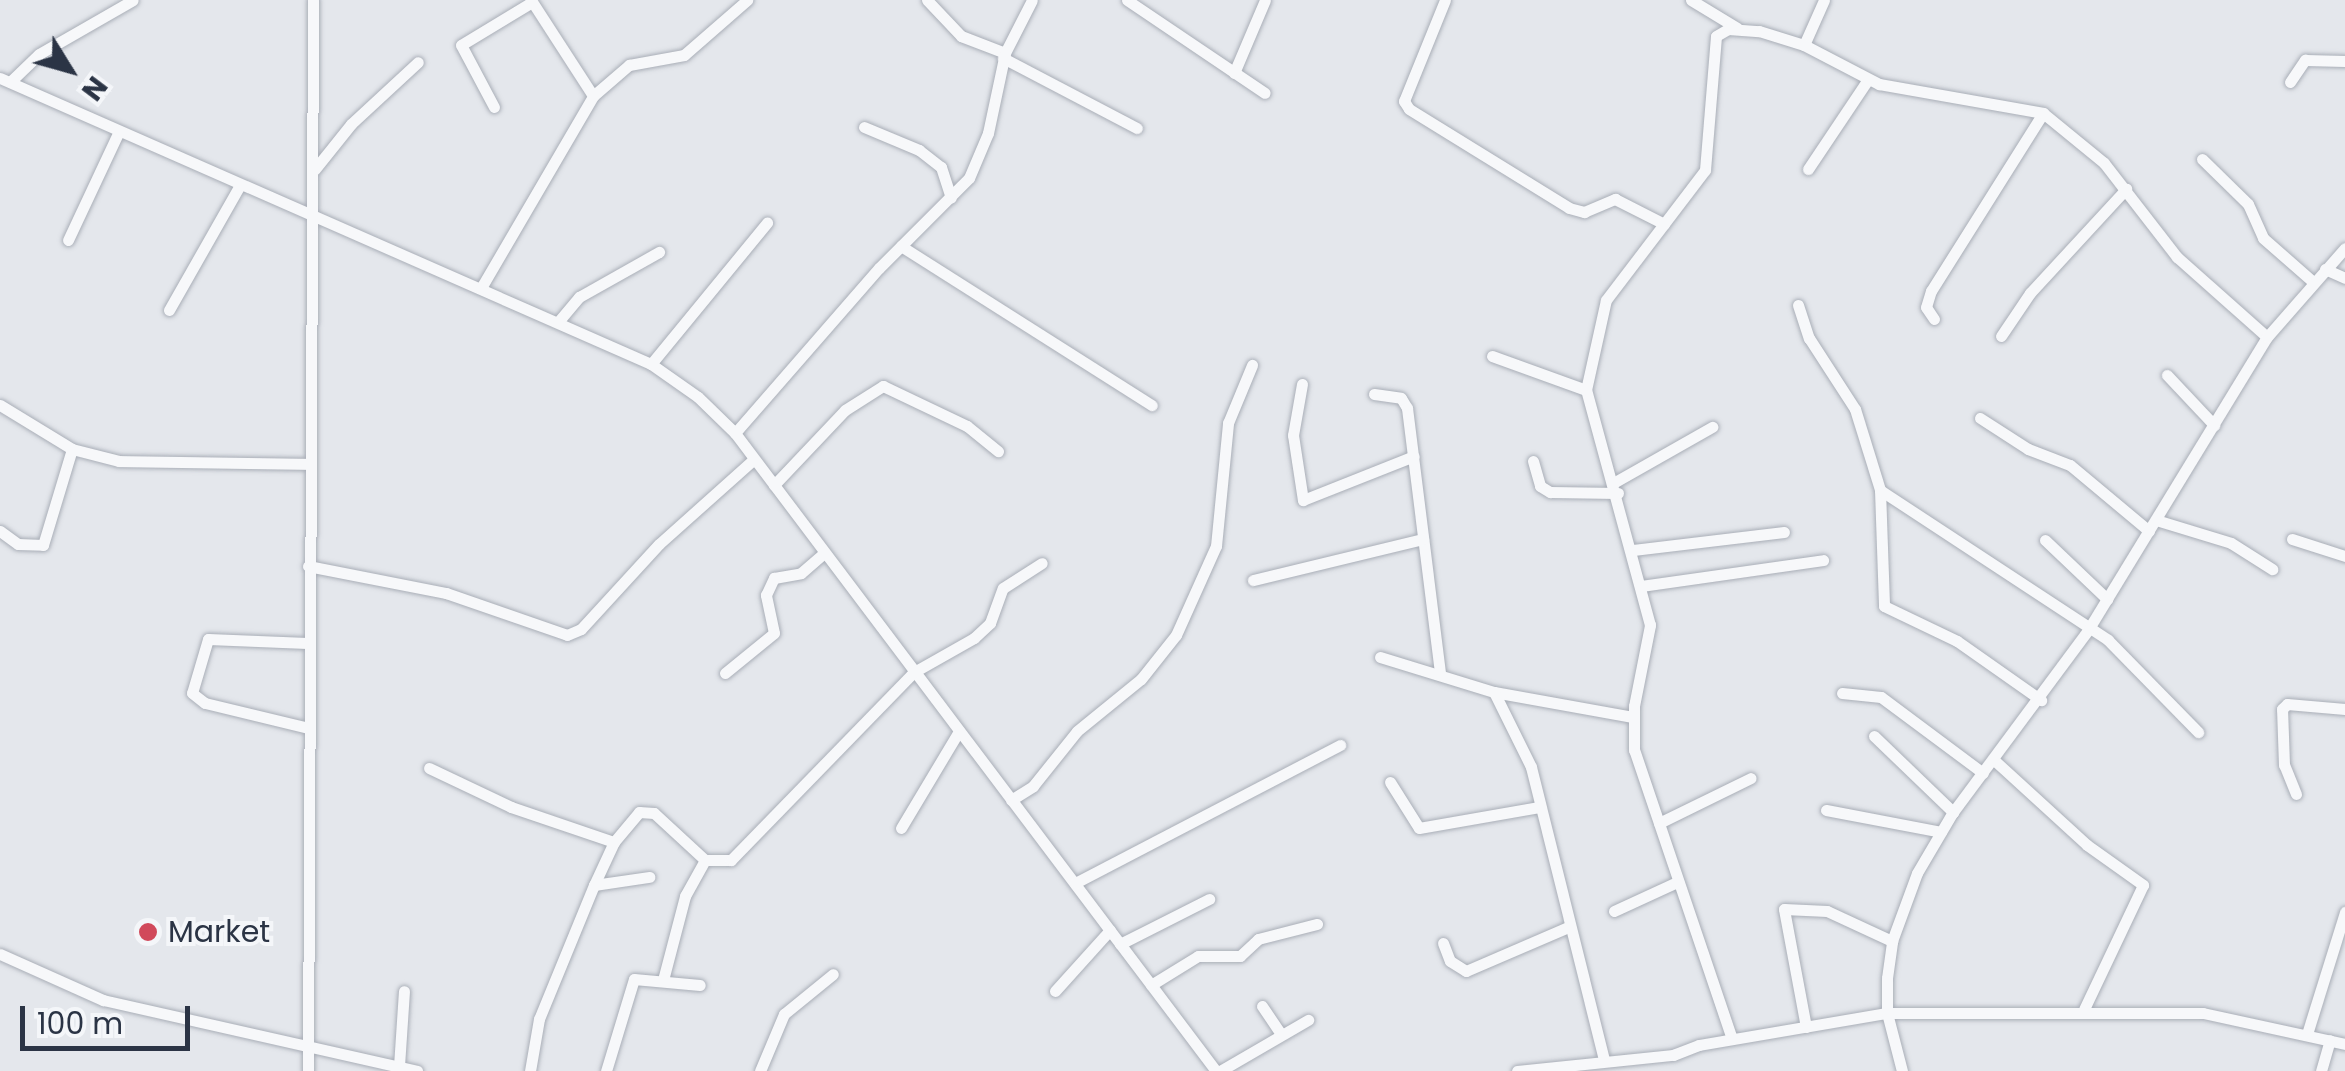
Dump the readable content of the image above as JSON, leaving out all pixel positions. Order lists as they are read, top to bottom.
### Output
{
  "places": ["Market"],
  "scale_bar": "100 m",
  "north": "bottom right"
}
